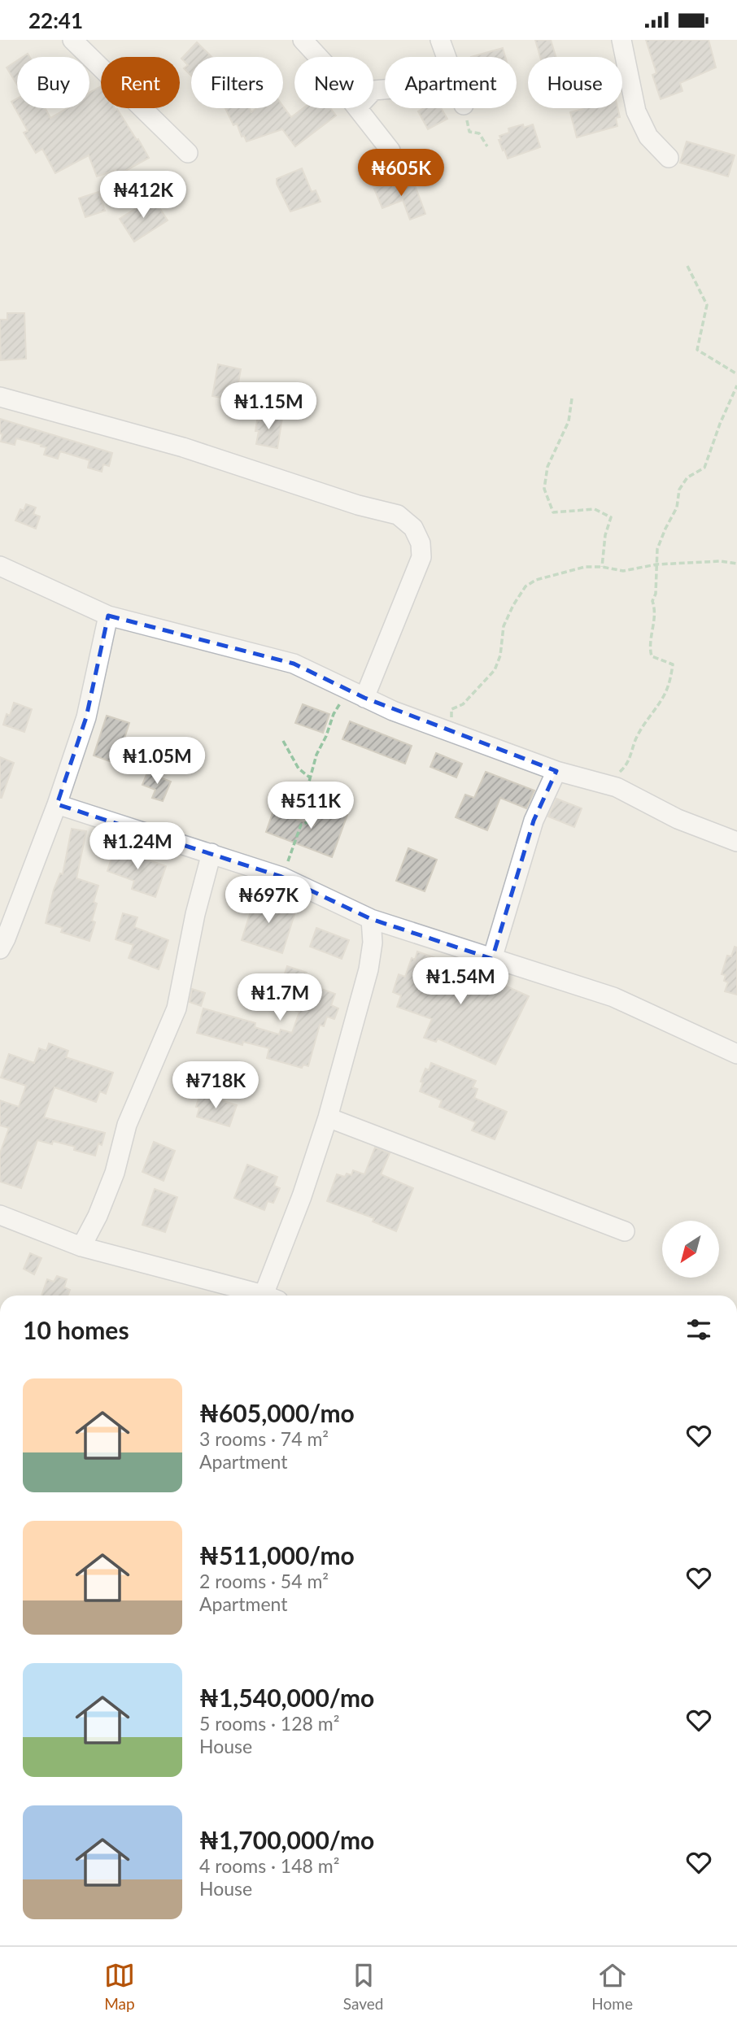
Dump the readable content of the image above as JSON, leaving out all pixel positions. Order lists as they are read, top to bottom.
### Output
{
  "north": "bottom left",
  "page": {
    "status": "22:41",
    "chip": [
      "Buy",
      "Rent",
      "Filters",
      "New",
      "Apartment",
      "House"
    ],
    "price": [
      "₦605K",
      "₦412K",
      "₦1.15M",
      "₦1.05M",
      "₦511K",
      "₦1.24M",
      "₦697K",
      "₦1.54M",
      "₦1.7M",
      "₦718K"
    ],
    "heading": "10 homes",
    "list": [
      {
        "name": "₦605,000/mo",
        "note": "3 rooms · 74 m² · Apartment"
      },
      {
        "name": "₦511,000/mo",
        "note": "2 rooms · 54 m² · Apartment"
      },
      {
        "name": "₦1,540,000/mo",
        "note": "5 rooms · 128 m² · House"
      },
      {
        "name": "₦1,700,000/mo",
        "note": "4 rooms · 148 m² · House"
      }
    ],
    "tabs": ["Map", "Saved", "Home"]
  }
}
